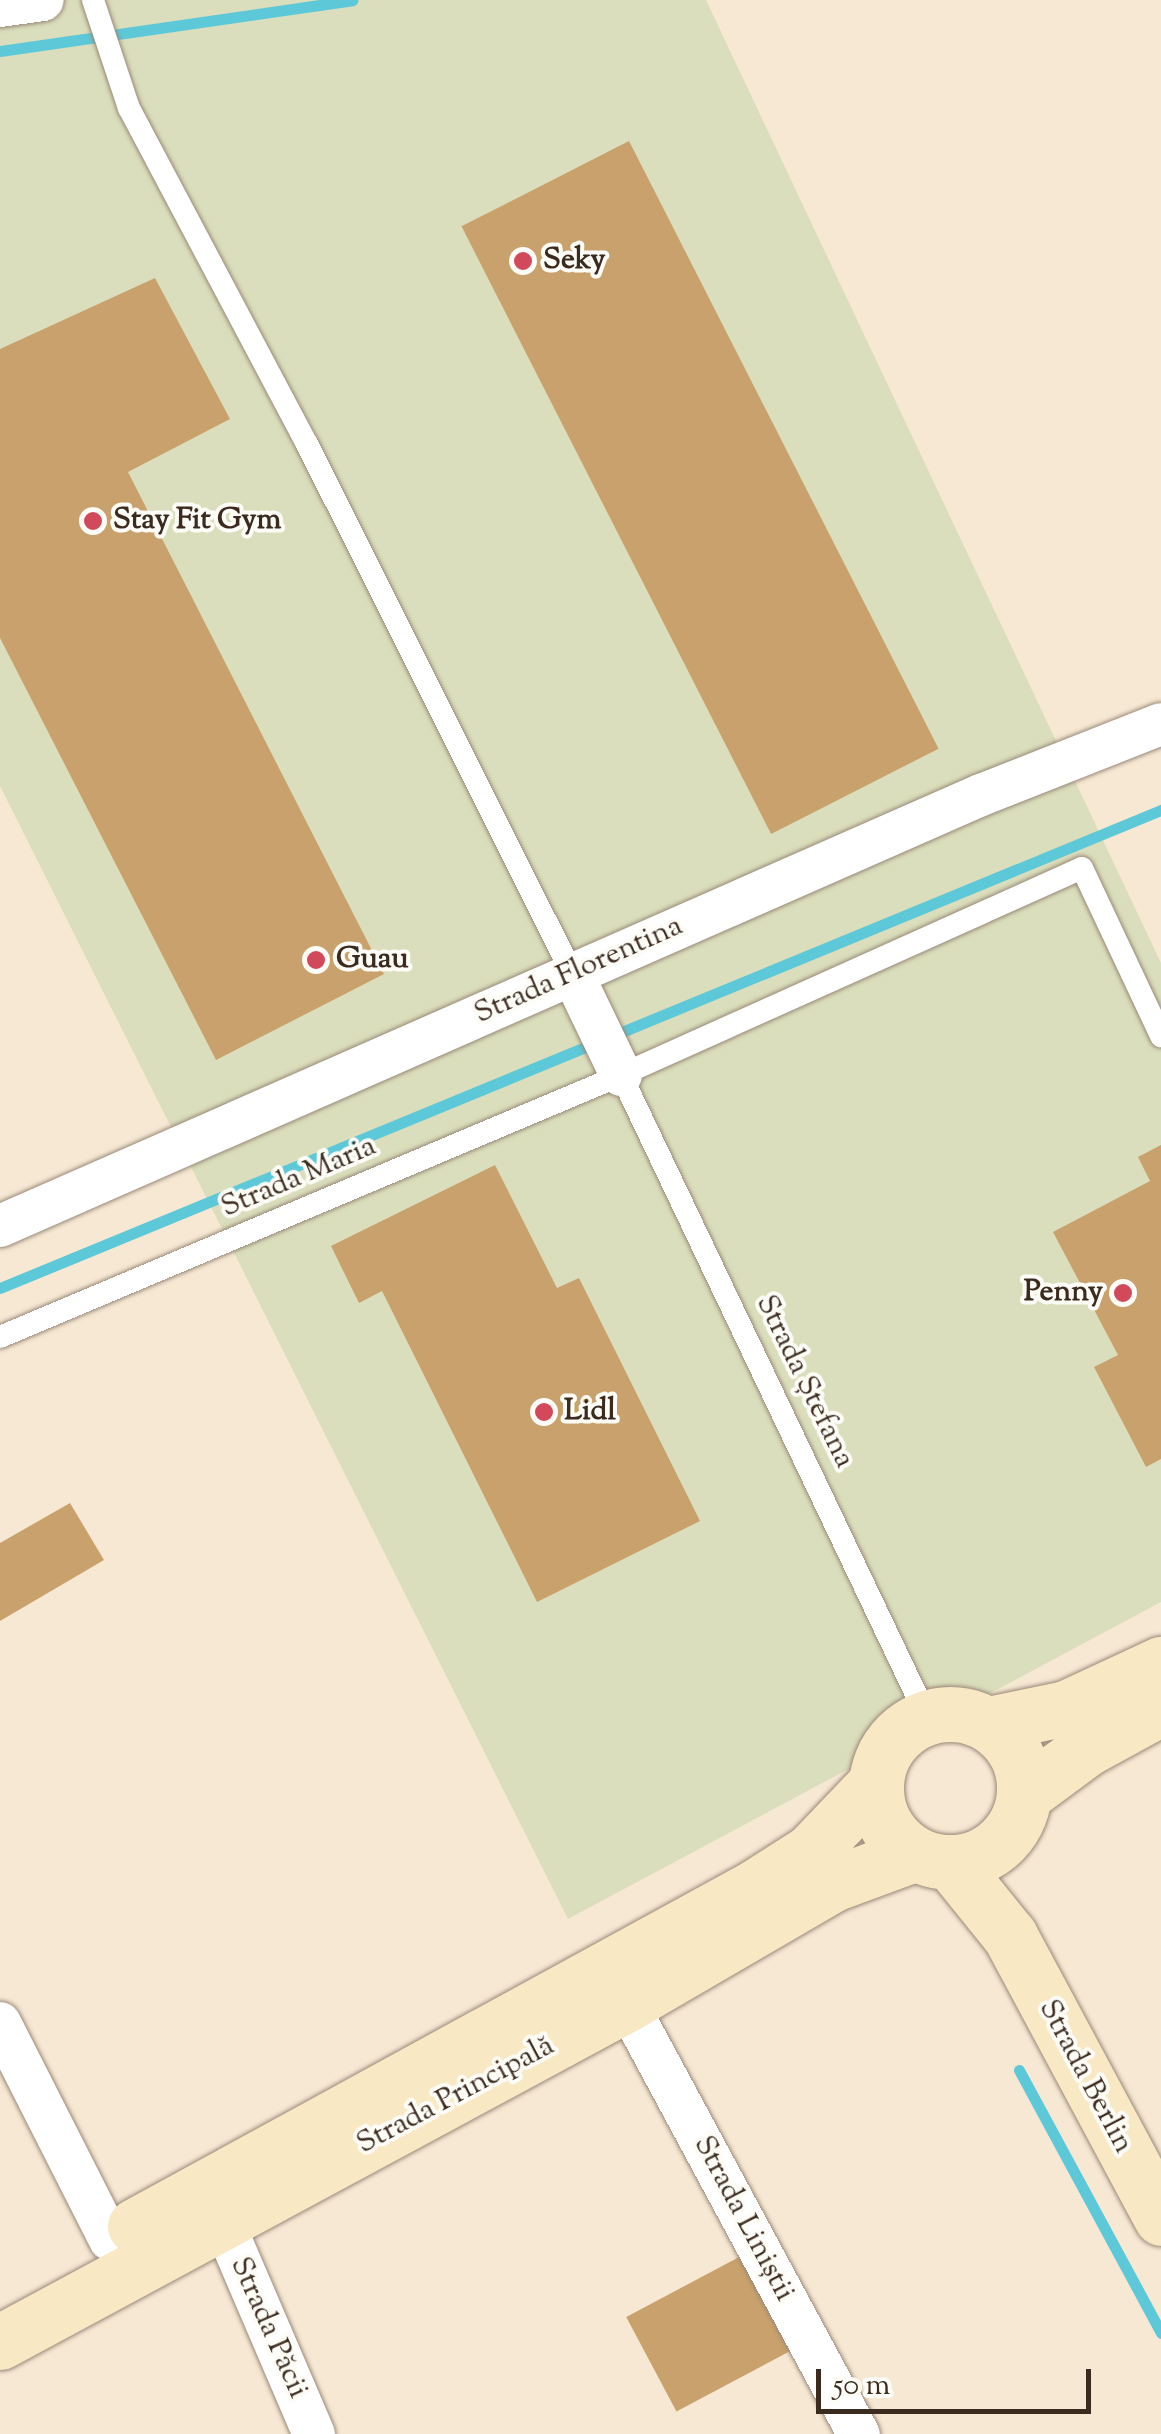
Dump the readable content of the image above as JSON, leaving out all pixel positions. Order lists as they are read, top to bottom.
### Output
{
  "streets": {
    "main road": ["Strada Berlin", "Strada Principală"],
    "street": ["Strada Florentina", "Strada Liniștii", "Strada Păcii"],
    "lane": ["Strada Maria", "Strada Ștefana"]
  },
  "crossings": [
    ["Strada Maria", "Strada Ștefana"],
    ["Strada Ștefana", "Strada Berlin"],
    ["Strada Ștefana", "Strada Principală"],
    ["Strada Berlin", "Strada Principală"],
    ["Strada Principală", "Strada Liniștii"],
    ["Strada Principală", "Strada Păcii"]
  ],
  "places": [
    "Seky",
    "Stay Fit Gym",
    "Guau",
    "Penny",
    "Lidl"
  ],
  "scale_bar": "50 m"
}
